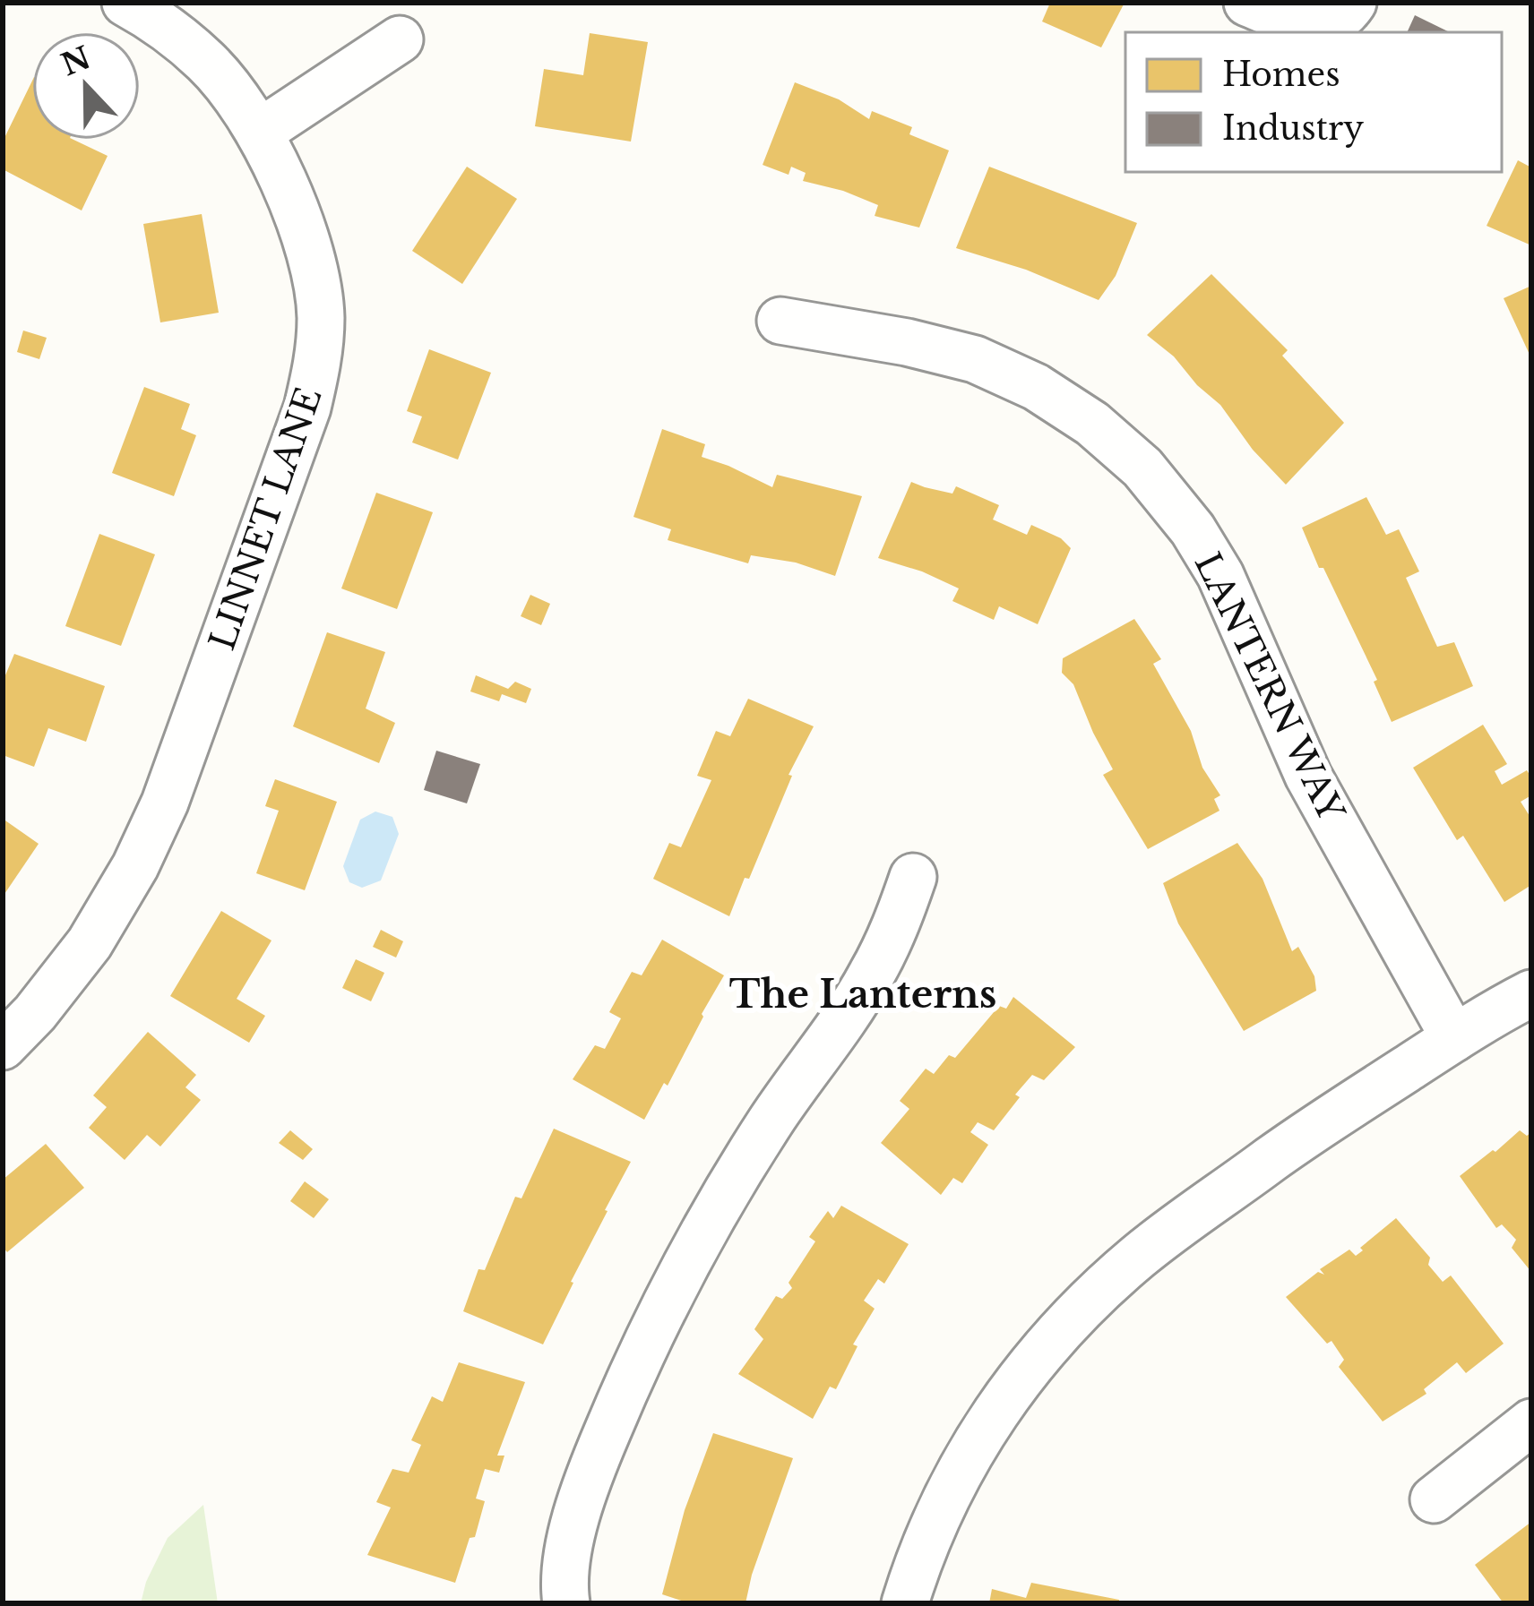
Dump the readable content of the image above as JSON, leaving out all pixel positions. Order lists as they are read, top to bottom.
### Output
{
  "streets": {
    "street": ["LINNET LANE", "LANTERN WAY"]
  },
  "districts": ["The Lanterns"],
  "legend": ["Homes", "Industry"],
  "north": "top"
}
